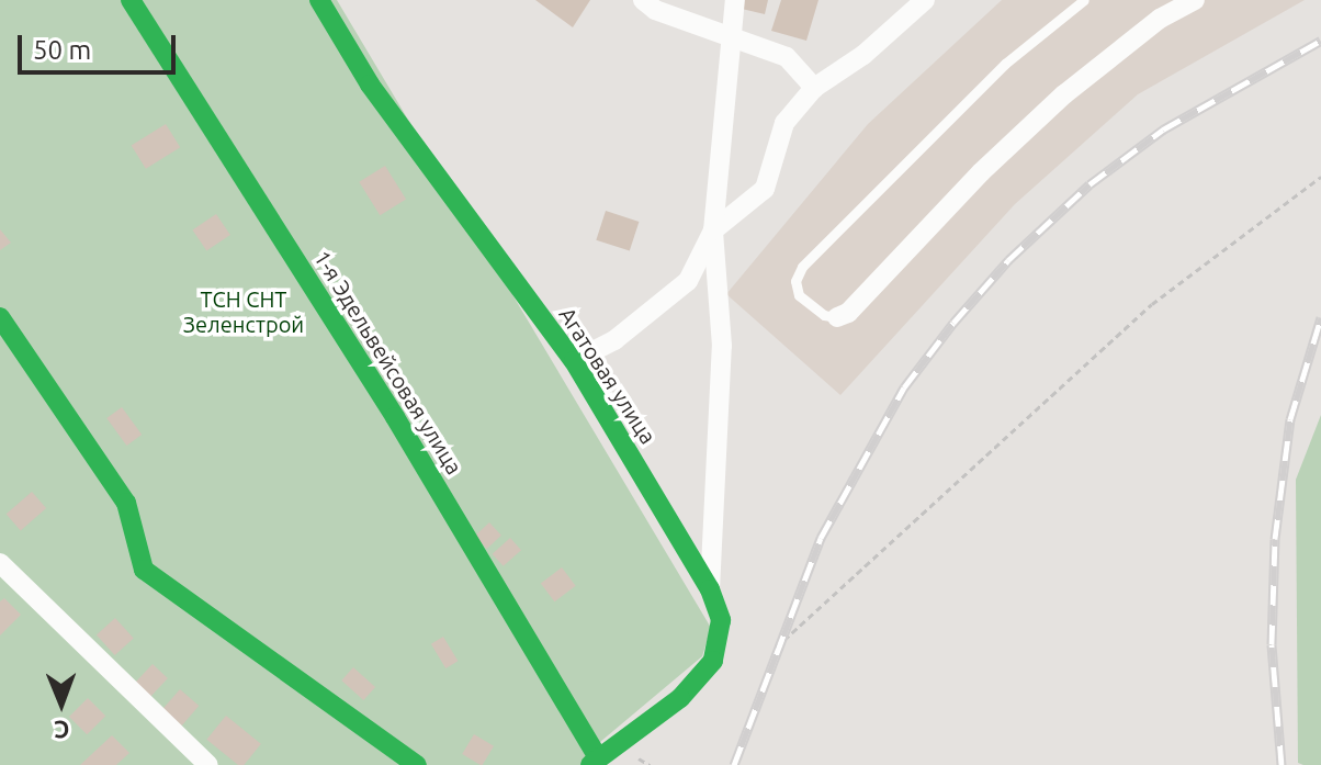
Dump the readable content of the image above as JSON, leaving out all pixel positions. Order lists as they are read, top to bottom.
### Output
{
  "streets": {
    "street": ["1-я Эдельвейсовая улица", "Агатовая улица"]
  },
  "crossings": [
    ["1-я Эдельвейсовая улица", "Агатовая улица"]
  ],
  "parks": ["ТСН СНТ Зеленстрой"],
  "scale_bar": "50 m",
  "north": "bottom"
}
